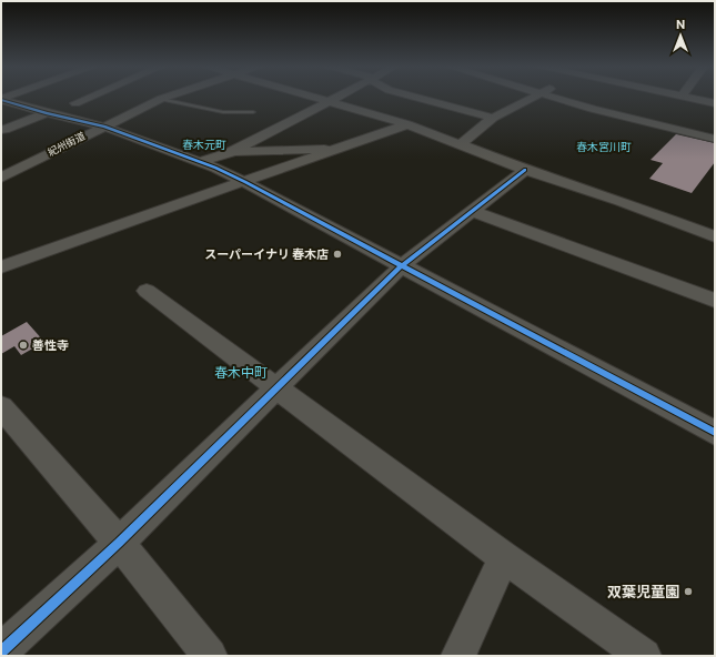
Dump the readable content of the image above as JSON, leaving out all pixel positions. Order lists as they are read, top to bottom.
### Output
{
  "streets": {
    "street": ["紀州街道"]
  },
  "districts": ["春木元町", "春木宮川町", "春木中町"],
  "places": ["スーパーイナリ 春木店", "善性寺", "双葉児童園"],
  "north": "top"
}
